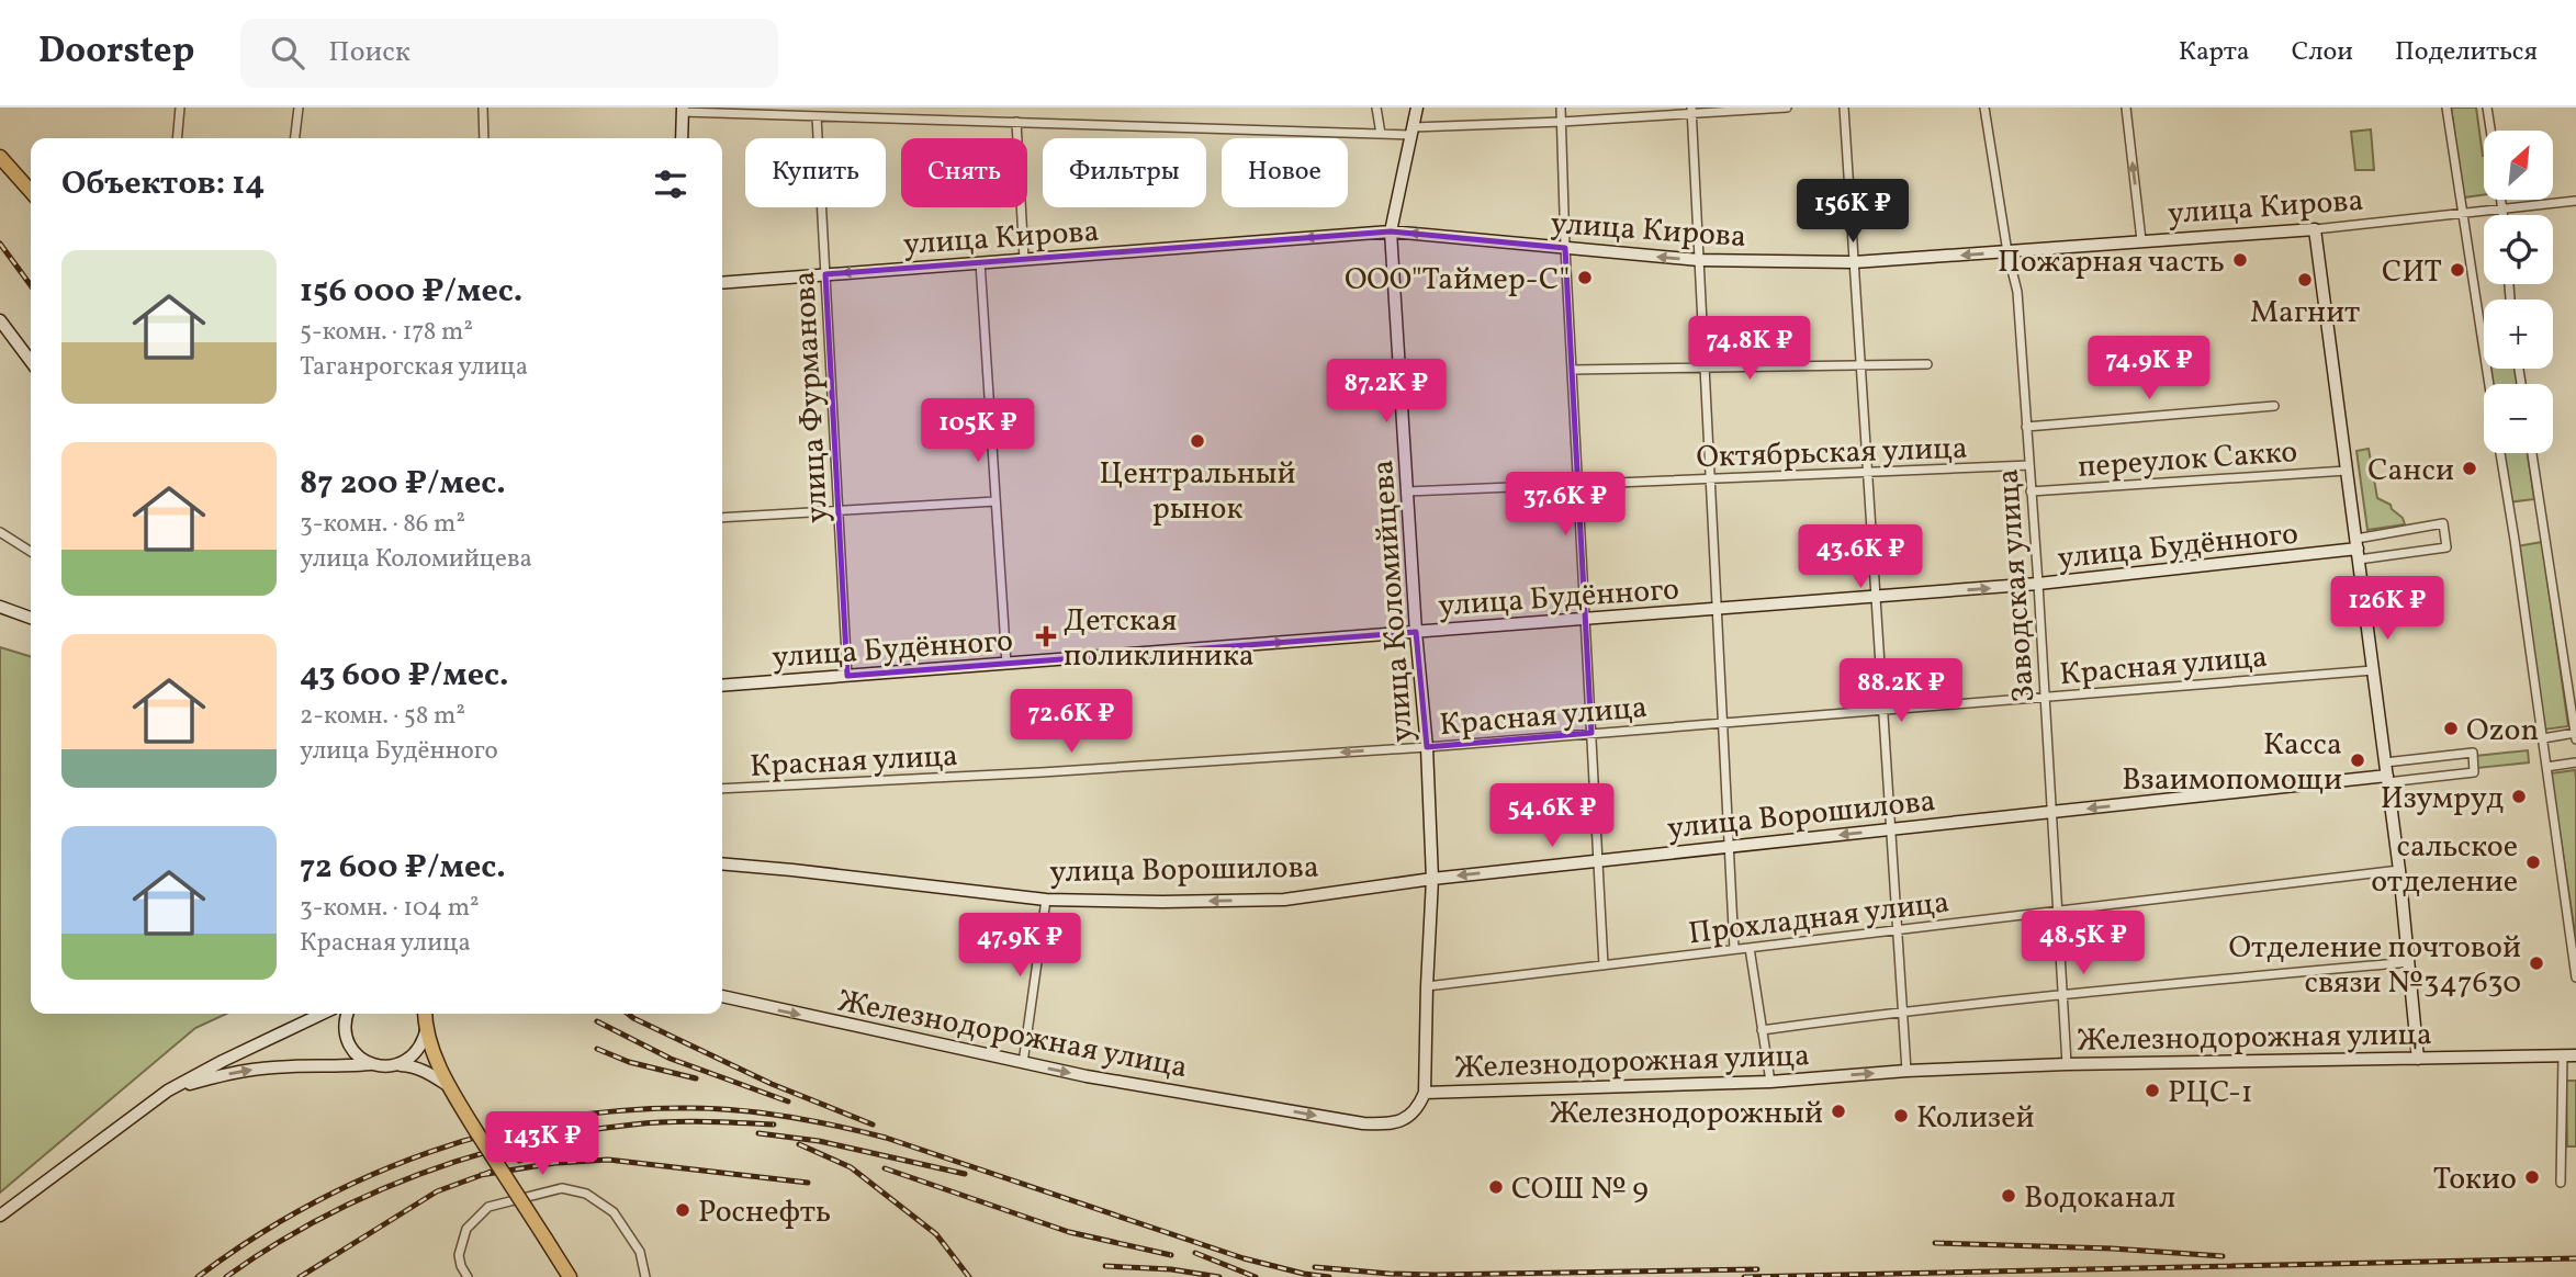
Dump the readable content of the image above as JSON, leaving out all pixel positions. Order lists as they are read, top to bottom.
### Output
{
  "streets": {
    "street": [
      "улица Кирова",
      "улица Фурманова",
      "Октябрьская улица",
      "переулок Сакко",
      "улица Будённого",
      "Заводская улица",
      "улица Коломийцева",
      "Красная улица",
      "улица Ворошилова",
      "Прохладная улица",
      "Железнодорожная улица"
    ]
  },
  "crossings": [
    ["улица Кирова", "улица Фурманова"],
    ["улица Кирова", "Заводская улица"],
    ["улица Кирова", "улица Коломийцева"],
    ["улица Фурманова", "улица Будённого"],
    ["Октябрьская улица", "Заводская улица"],
    ["Октябрьская улица", "улица Коломийцева"],
    ["переулок Сакко", "Заводская улица"],
    ["улица Будённого", "Заводская улица"],
    ["улица Будённого", "улица Коломийцева"],
    ["Заводская улица", "Красная улица"],
    ["Заводская улица", "улица Ворошилова"],
    ["Заводская улица", "Прохладная улица"],
    ["Заводская улица", "Железнодорожная улица"],
    ["улица Коломийцева", "Красная улица"],
    ["улица Коломийцева", "улица Ворошилова"],
    ["улица Коломийцева", "Прохладная улица"],
    ["улица Коломийцева", "Железнодорожная улица"]
  ],
  "one_way": [
    "улица Кирова",
    "Красная улица",
    "улица Ворошилова",
    "Железнодорожная улица"
  ],
  "places": {
    "other": [
      "Пожарная часть",
      "СИТ",
      "ООО\"Таймер-С\"",
      "Магнит",
      "Центральный рынок",
      "Санси",
      "Ozon",
      "Касса Взаимопомощи",
      "Изумруд",
      "сальское отделение",
      "Отделение почтовой связи №347630",
      "РЦС-1",
      "Железнодорожный",
      "Колизей",
      "Токио",
      "СОШ № 9",
      "Водоканал",
      "Роснефть"
    ],
    "health": ["Детская поликлиника"]
  },
  "north": "top right",
  "page": {
    "header": "Doorstep",
    "search": "Поиск",
    "nav": ["Карта", "Слои", "Поделиться"],
    "map_buttons": ["+", "−"],
    "chip": [
      "Купить",
      "Снять",
      "Фильтры",
      "Новое"
    ],
    "heading": "Объектов: 14",
    "price": [
      "156K ₽",
      "74.8K ₽",
      "74.9K ₽",
      "87.2K ₽",
      "105K ₽",
      "37.6K ₽",
      "43.6K ₽",
      "126K ₽",
      "88.2K ₽",
      "72.6K ₽",
      "54.6K ₽",
      "48.5K ₽",
      "47.9K ₽",
      "143K ₽"
    ],
    "list": [
      {
        "name": "156 000 ₽/мес.",
        "note": "5-комн. · 178 m² · Таганрогская улица"
      },
      {
        "name": "87 200 ₽/мес.",
        "note": "3-комн. · 86 m² · улица Коломийцева"
      },
      {
        "name": "43 600 ₽/мес.",
        "note": "2-комн. · 58 m² · улица Будённого"
      },
      {
        "name": "72 600 ₽/мес.",
        "note": "3-комн. · 104 m² · Красная улица"
      }
    ]
  }
}
